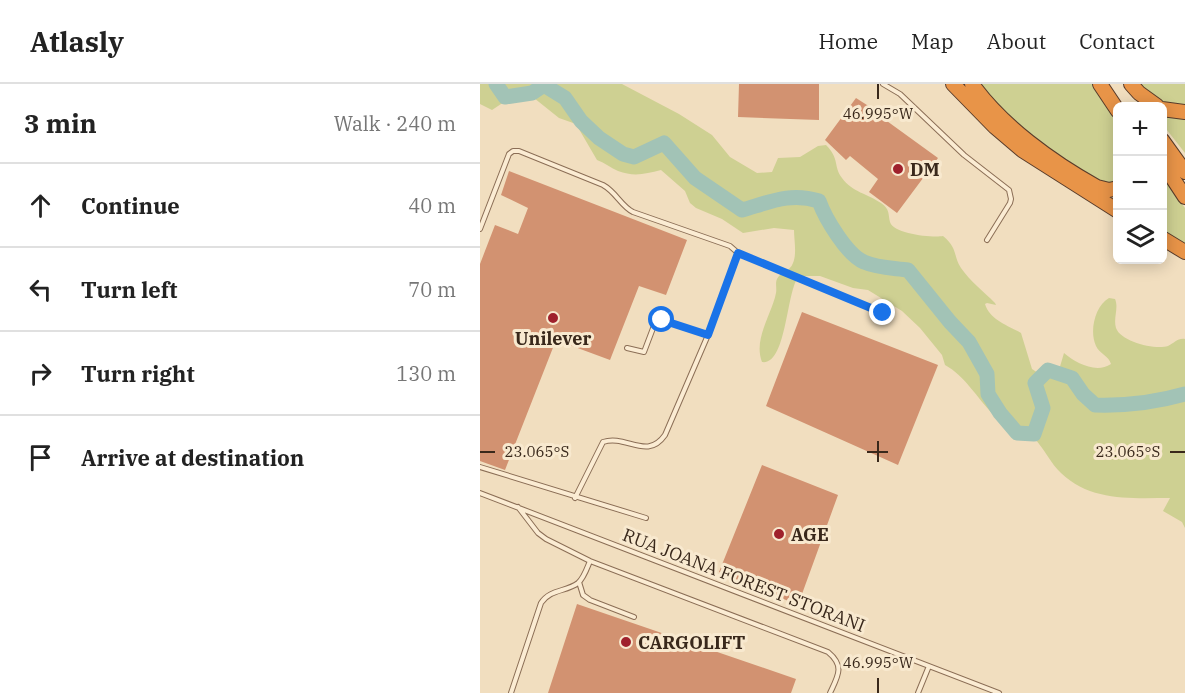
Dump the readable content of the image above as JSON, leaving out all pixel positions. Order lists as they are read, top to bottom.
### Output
{
  "streets": {
    "lane": ["RUA JOANA FOREST STORANI"]
  },
  "places": [
    "DM",
    "Unilever",
    "AGE",
    "CARGOLIFT"
  ],
  "page": {
    "header": "Atlasly",
    "nav": [
      "Home",
      "Map",
      "About",
      "Contact"
    ],
    "heading": ["3 min", "Walk · 240 m"],
    "map_buttons": ["+", "−"],
    "list": [
      ["Continue", "40 m"],
      ["Turn left", "70 m"],
      ["Turn right", "130 m"],
      "Arrive at destination"
    ]
  },
  "coordinates": ["46.995°W", "23.065°S"]
}
